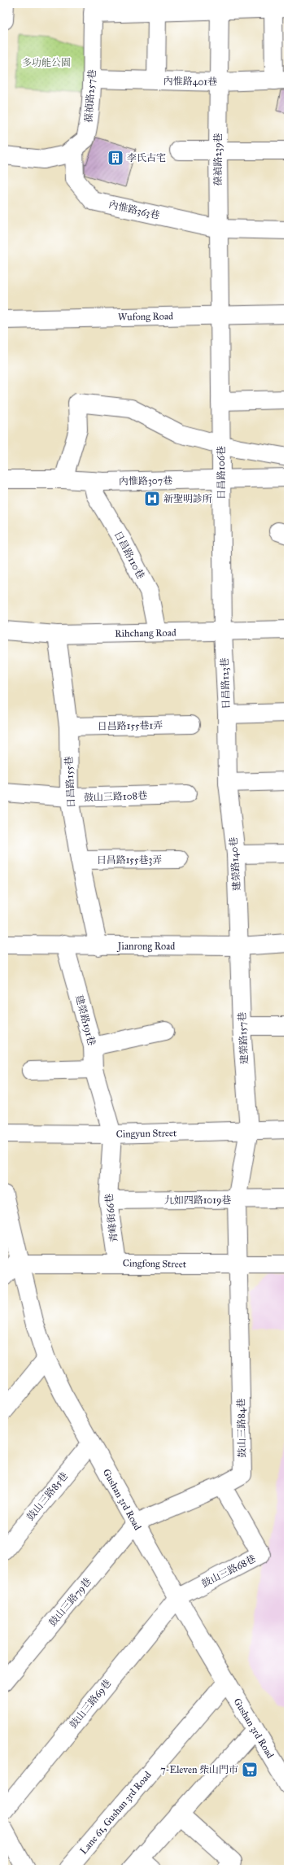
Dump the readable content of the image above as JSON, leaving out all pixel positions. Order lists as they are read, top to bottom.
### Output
{
  "streets": {
    "street": [
      "內惟路401巷",
      "葆禎路257巷",
      "葆禎路239巷",
      "內惟路363巷",
      "Wufong Road",
      "日昌路106巷",
      "內惟路307巷",
      "日昌路110巷",
      "Rihchang Road",
      "日昌路123巷",
      "日昌路155巷1弄",
      "日昌路155巷",
      "鼓山三路108巷",
      "日昌路155巷3弄",
      "建榮路140巷",
      "Jianrong Road",
      "建榮路191巷",
      "建榮路157巷",
      "Cingyun Street",
      "九如四路1019巷",
      "青峰街66巷",
      "Cingfong Street",
      "鼓山三路84巷",
      "鼓山三路85巷",
      "Gushan 3rd Road",
      "鼓山三路68巷",
      "鼓山三路79巷",
      "鼓山三路69巷",
      "Lane 61, Gushan 3rd Road"
    ]
  },
  "crossings": [
    ["內惟路401巷", "葆禎路257巷"],
    ["內惟路401巷", "葆禎路239巷"],
    ["葆禎路257巷", "內惟路363巷"],
    ["葆禎路239巷", "內惟路363巷"],
    ["葆禎路239巷", "Wufong Road"],
    ["葆禎路239巷", "日昌路106巷"],
    ["Wufong Road", "日昌路106巷"],
    ["日昌路106巷", "內惟路307巷"],
    ["日昌路106巷", "Rihchang Road"],
    ["日昌路106巷", "日昌路123巷"],
    ["內惟路307巷", "日昌路110巷"],
    ["日昌路110巷", "Rihchang Road"],
    ["Rihchang Road", "日昌路123巷"],
    ["Rihchang Road", "日昌路155巷"],
    ["日昌路123巷", "建榮路140巷"],
    ["日昌路155巷1弄", "日昌路155巷"],
    ["日昌路155巷", "鼓山三路108巷"],
    ["日昌路155巷", "日昌路155巷3弄"],
    ["日昌路155巷", "Jianrong Road"],
    ["建榮路140巷", "Jianrong Road"],
    ["建榮路140巷", "建榮路157巷"],
    ["Jianrong Road", "建榮路191巷"],
    ["Jianrong Road", "建榮路157巷"],
    ["建榮路191巷", "Cingyun Street"],
    ["建榮路191巷", "青峰街66巷"],
    ["建榮路157巷", "Cingyun Street"],
    ["建榮路157巷", "九如四路1019巷"],
    ["建榮路157巷", "Cingfong Street"],
    ["建榮路157巷", "鼓山三路84巷"],
    ["Cingyun Street", "青峰街66巷"],
    ["九如四路1019巷", "青峰街66巷"],
    ["青峰街66巷", "Cingfong Street"],
    ["Cingfong Street", "鼓山三路84巷"],
    ["Cingfong Street", "Gushan 3rd Road"],
    ["鼓山三路84巷", "Gushan 3rd Road"],
    ["鼓山三路84巷", "鼓山三路68巷"],
    ["鼓山三路84巷", "鼓山三路79巷"],
    ["鼓山三路85巷", "Gushan 3rd Road"],
    ["Gushan 3rd Road", "鼓山三路68巷"],
    ["Gushan 3rd Road", "鼓山三路79巷"],
    ["Gushan 3rd Road", "鼓山三路69巷"],
    ["Gushan 3rd Road", "Lane 61, Gushan 3rd Road"],
    ["鼓山三路68巷", "鼓山三路69巷"]
  ],
  "parks": ["多功能公園"],
  "places": {
    "building": ["李氏古宅"],
    "hospital": ["新聖明診所"],
    "supermarket": ["7-Eleven 柴山門市"]
  }
}
